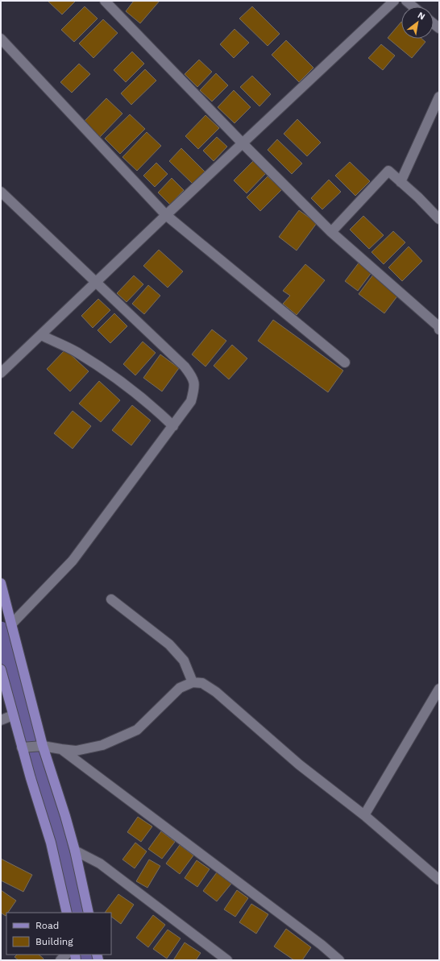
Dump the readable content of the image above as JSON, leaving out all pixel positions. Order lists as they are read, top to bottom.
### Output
{
  "legend": ["Road", "Building"],
  "north": "top right"
}
